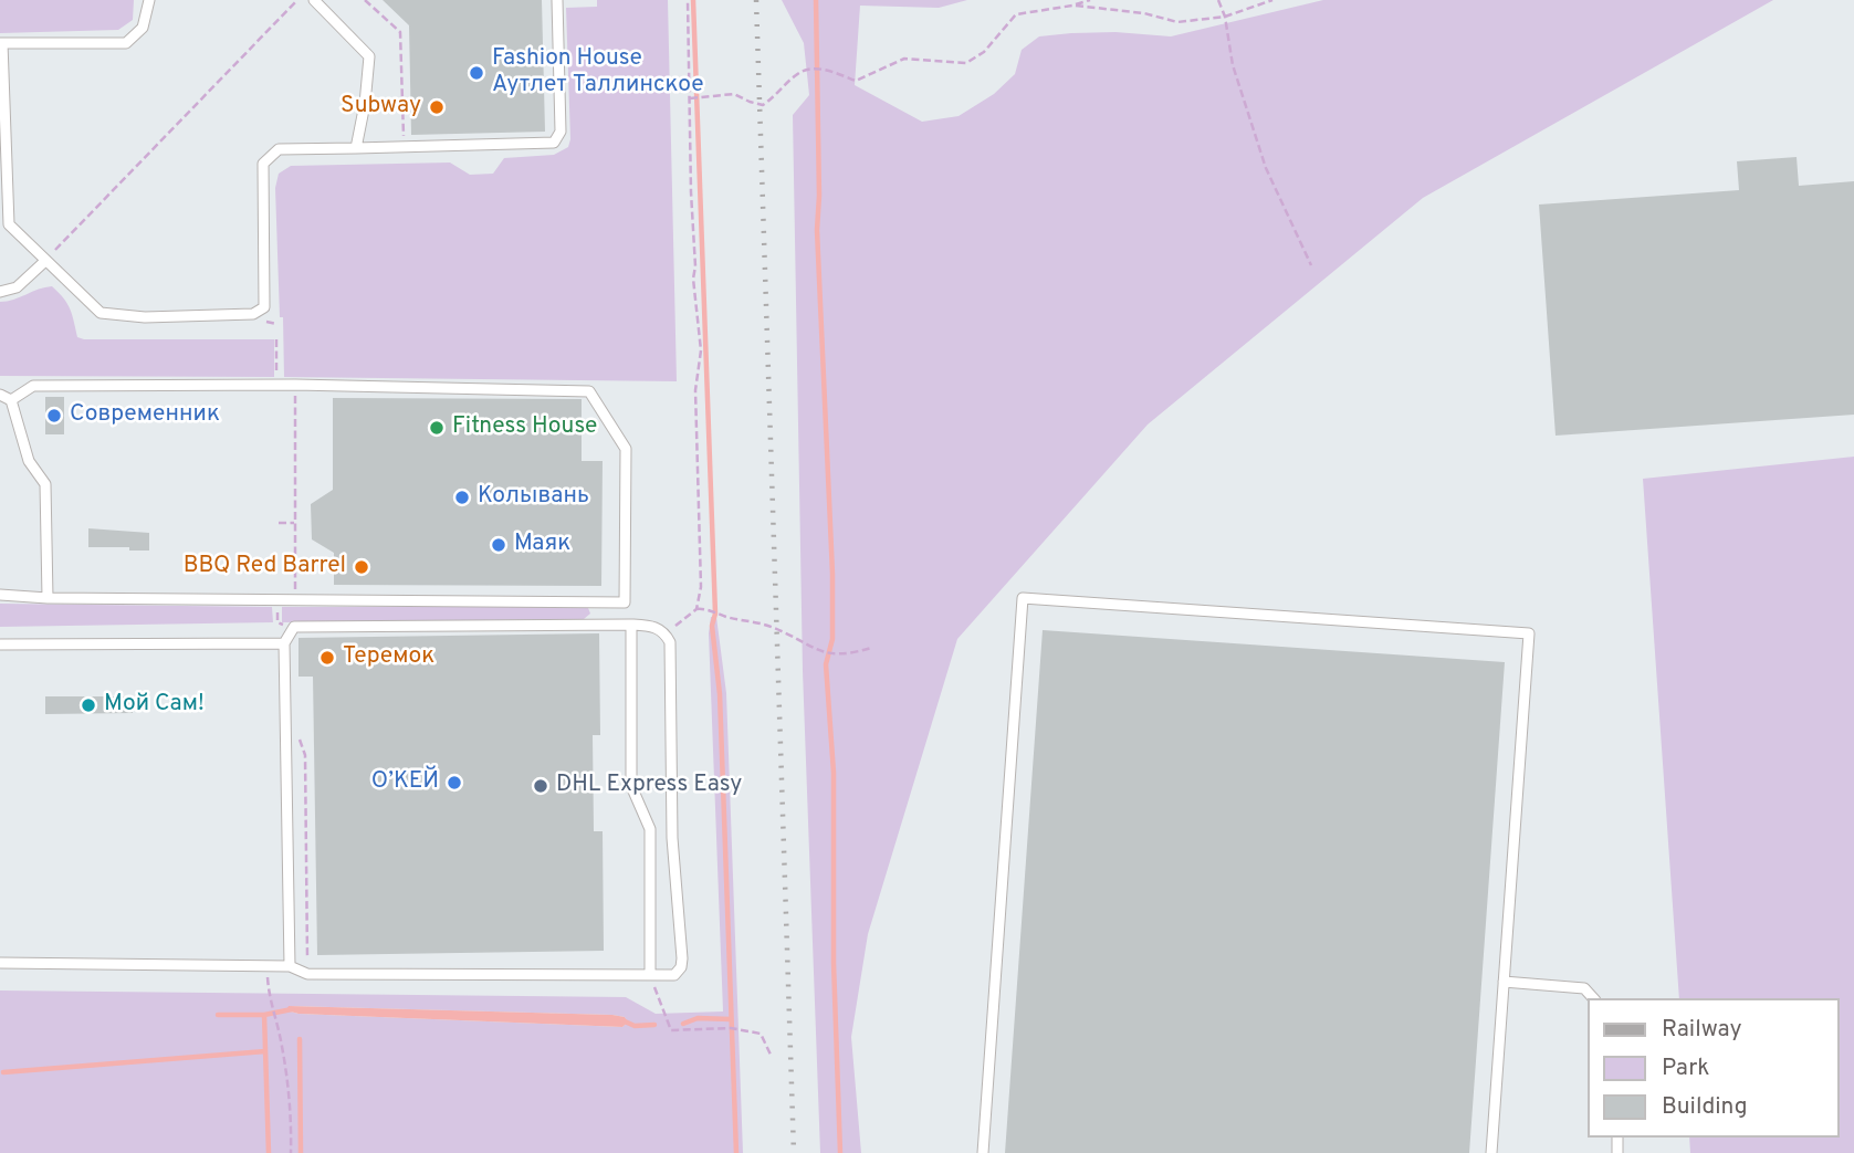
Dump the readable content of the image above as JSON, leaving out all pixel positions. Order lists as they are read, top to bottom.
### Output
{
  "places": [
    "Fashion House Аутлет Таллинское",
    "Subway",
    "Современник",
    "Fitness House",
    "Колывань",
    "Маяк",
    "BBQ Red Barrel",
    "Теремок",
    "Мой Сам!",
    "О’КЕЙ",
    "DHL Express Easy"
  ],
  "legend": ["Railway", "Park", "Building"]
}
